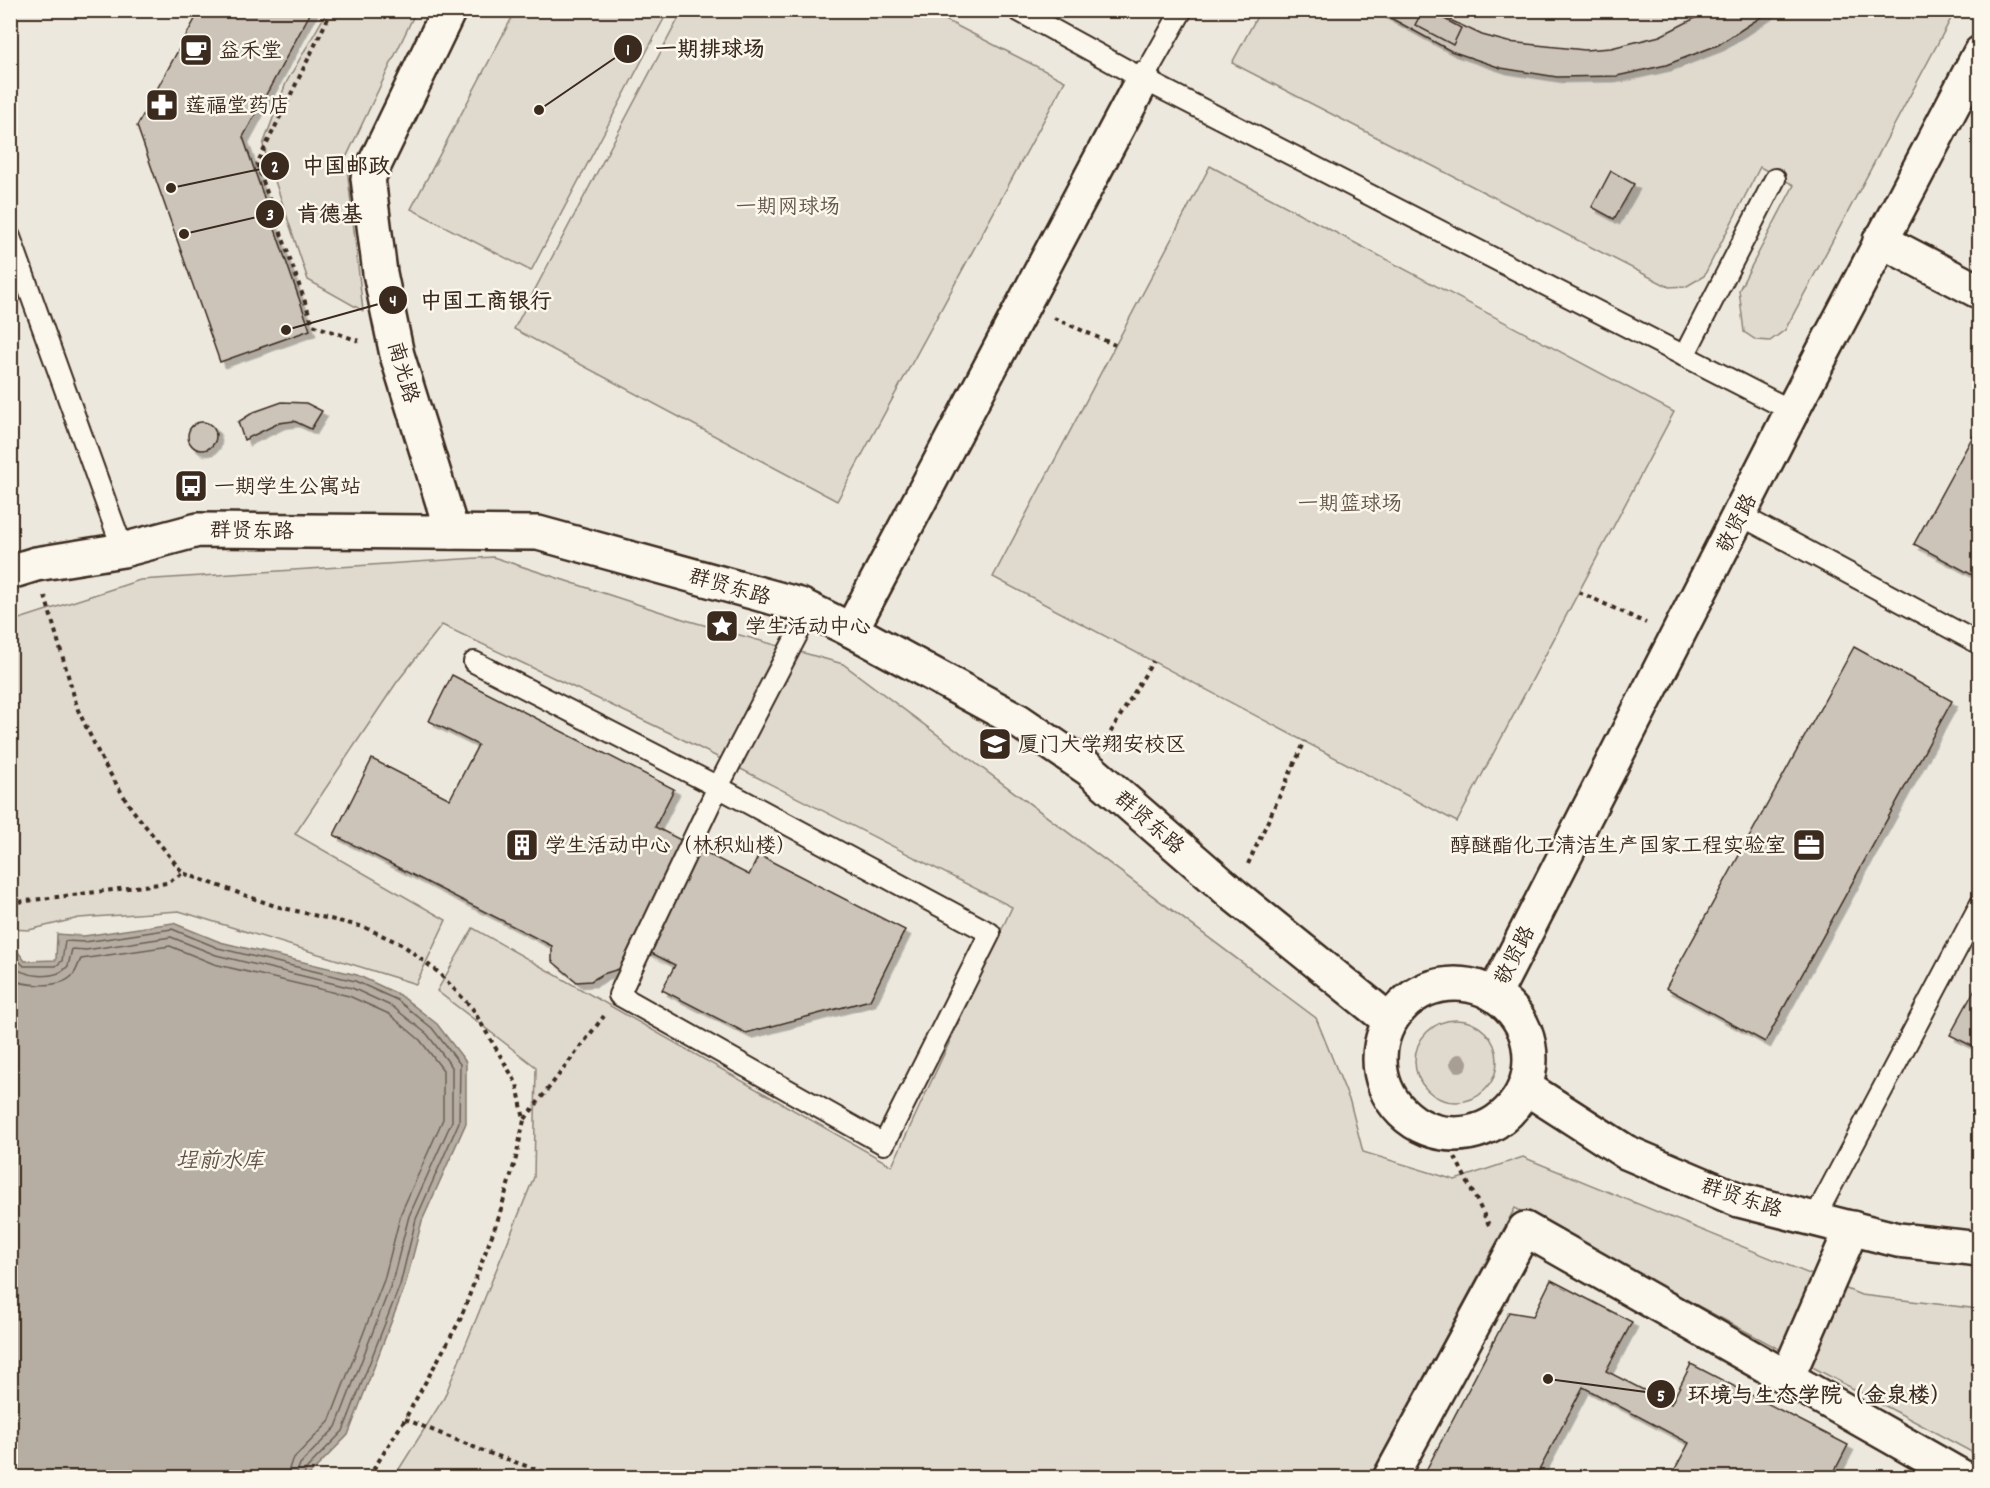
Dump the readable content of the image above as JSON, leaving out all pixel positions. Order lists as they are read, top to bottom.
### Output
{
  "streets": {
    "street": ["南光路", "敬贤路", "群贤东路"]
  },
  "crossings": [
    ["南光路", "群贤东路"],
    ["敬贤路", "群贤东路"]
  ],
  "water": ["埕前水库"],
  "parks": ["一期网球场", "一期篮球场"],
  "places": {
    "cafe": ["益禾堂"],
    "pharmacy": ["莲福堂药店"],
    "other": [
      "一期排球场",
      "中国邮政",
      "肯德基",
      "中国工商银行",
      "环境与生态学院（金泉楼）"
    ],
    "bus stop": ["一期学生公寓站"],
    "place": ["学生活动中心"],
    "school or university": ["厦门大学翔安校区"],
    "building": ["学生活动中心（林积灿楼）"],
    "office": ["醇醚酯化工清洁生产国家工程实验室"]
  }
}
